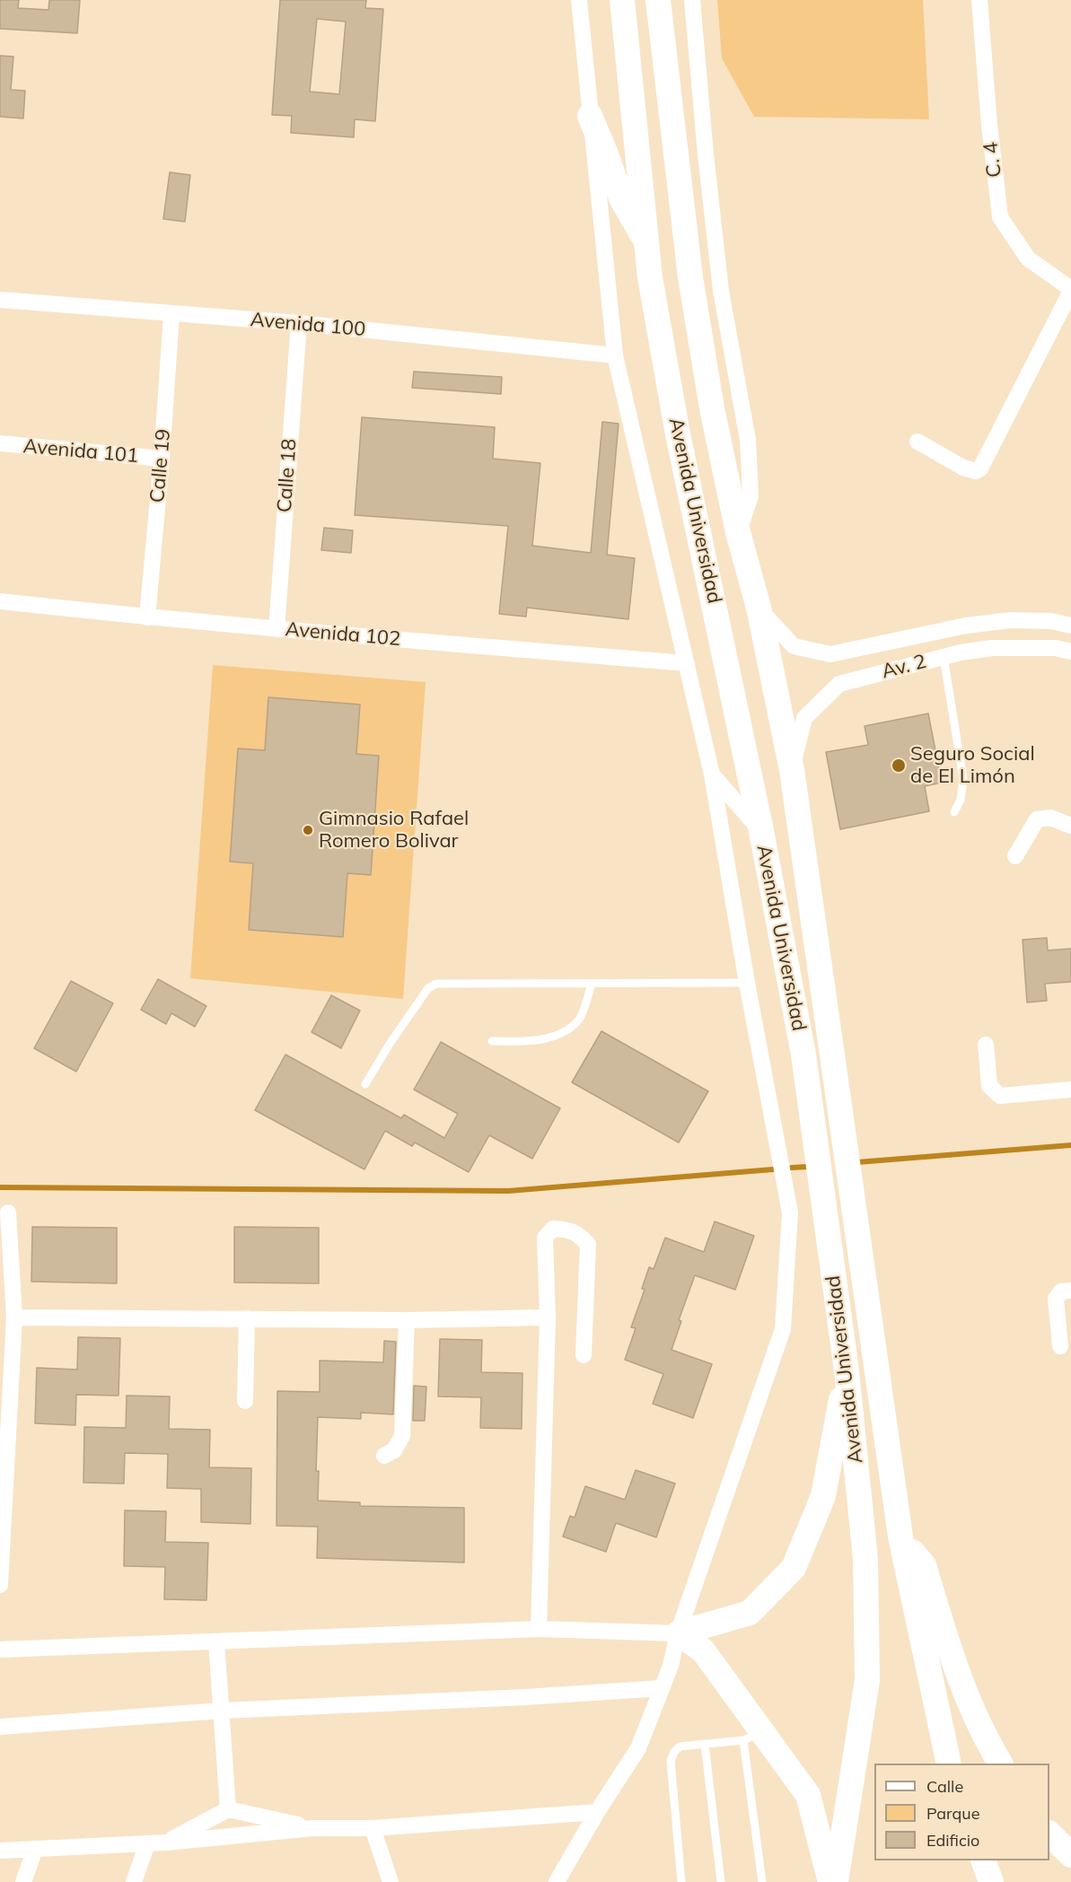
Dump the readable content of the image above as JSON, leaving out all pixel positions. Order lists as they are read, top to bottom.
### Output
{
  "streets": {
    "main road": ["Avenida Universidad"],
    "street": [
      "C. 4",
      "Avenida 100",
      "Avenida 101",
      "Calle 19",
      "Calle 18",
      "Avenida 102",
      "Av. 2"
    ]
  },
  "crossings": [
    ["Avenida 100", "Calle 19"],
    ["Avenida 100", "Calle 18"],
    ["Avenida 100", "Avenida Universidad"],
    ["Avenida 101", "Calle 19"],
    ["Calle 19", "Avenida 102"],
    ["Calle 18", "Avenida 102"],
    ["Avenida Universidad", "Avenida 102"],
    ["Avenida Universidad", "Av. 2"]
  ],
  "places": ["Seguro Social de El Limón", "Gimnasio Rafael Romero Bolivar"],
  "legend": ["Calle", "Parque", "Edificio"]
}
